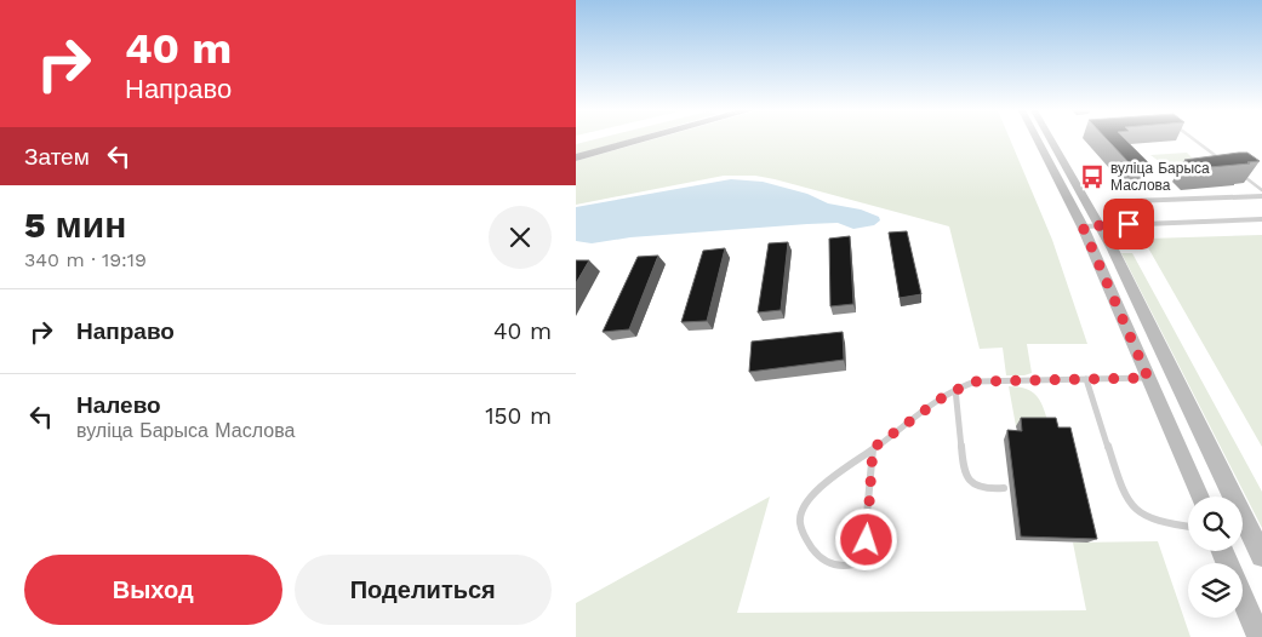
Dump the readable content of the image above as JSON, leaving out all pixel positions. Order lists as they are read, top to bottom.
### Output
{
  "places": {
    "bus stop": ["вуліца Барыса Маслова"]
  },
  "page": {
    "turn": ["40 m", "Направо"],
    "then": "Затем",
    "heading": ["5 мин", "340 m · 19:19"],
    "list": [
      {
        "name": "Направо",
        "value": "40 m"
      },
      {
        "name": "Налево",
        "note": "вуліца Барыса Маслова",
        "value": "150 m"
      }
    ],
    "buttons": ["Выход", "Поделиться"]
  }
}
